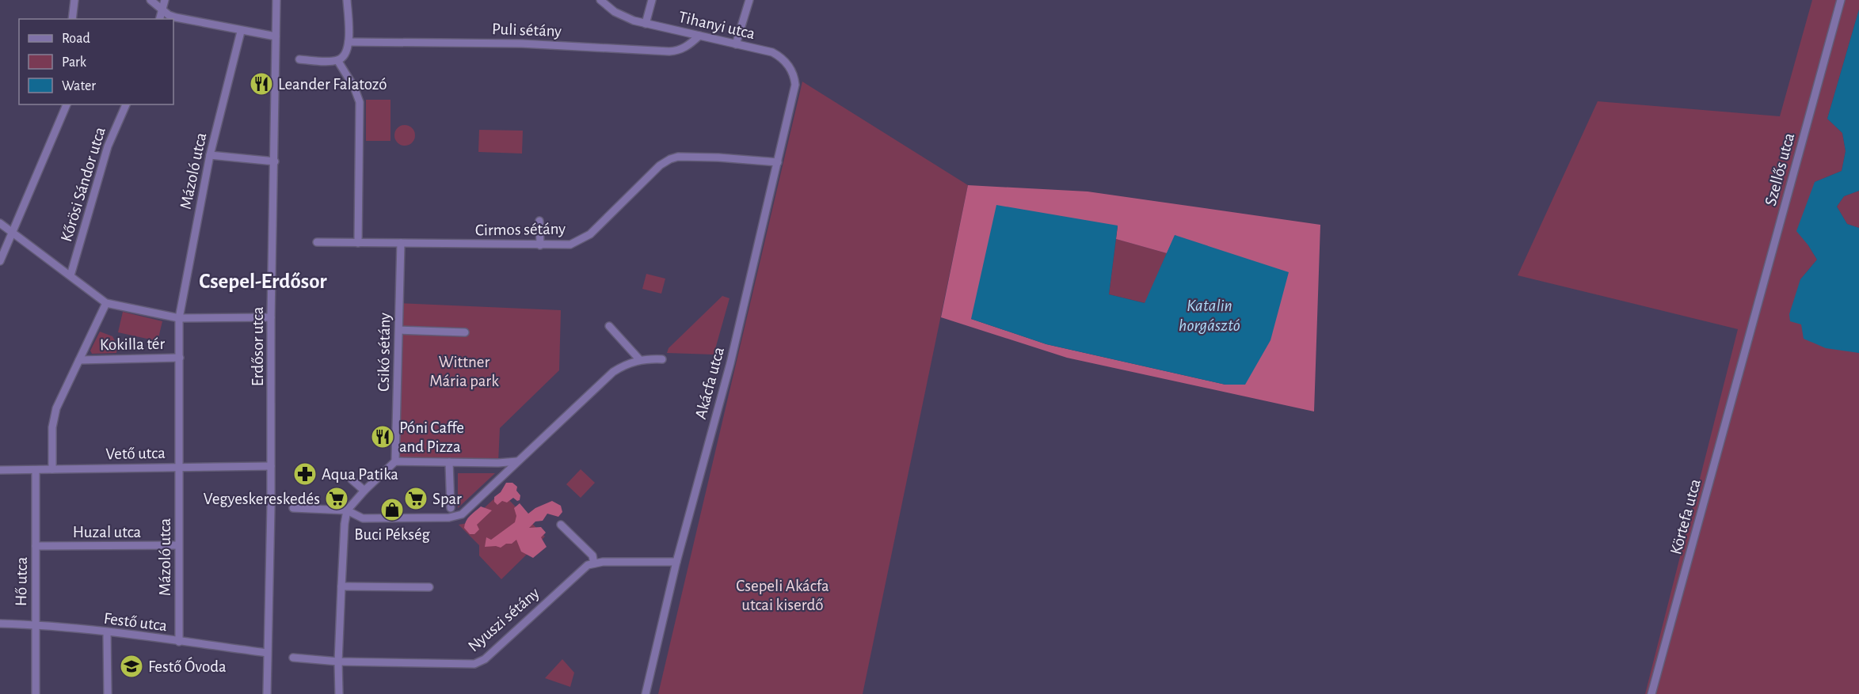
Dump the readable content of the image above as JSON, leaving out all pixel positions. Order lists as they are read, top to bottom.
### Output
{
  "streets": {
    "street": [
      "Tihanyi utca",
      "Puli sétány",
      "Szellős utca",
      "Mázoló utca",
      "Kőrösi Sándor utca",
      "Cirmos sétány",
      "Kokilla tér",
      "Erdősor utca",
      "Csikó sétány",
      "Akácfa utca",
      "Vető utca",
      "Körtefa utca",
      "Huzal utca",
      "Hő utca",
      "Nyuszi sétány",
      "Festő utca"
    ]
  },
  "crossings": [
    ["Tihanyi utca", "Puli sétány"],
    ["Tihanyi utca", "Akácfa utca"],
    ["Szellős utca", "Körtefa utca"],
    ["Mázoló utca", "Kokilla tér"],
    ["Mázoló utca", "Vető utca"],
    ["Mázoló utca", "Huzal utca"],
    ["Mázoló utca", "Festő utca"],
    ["Cirmos sétány", "Csikó sétány"],
    ["Cirmos sétány", "Akácfa utca"],
    ["Erdősor utca", "Vető utca"],
    ["Erdősor utca", "Festő utca"],
    ["Akácfa utca", "Nyuszi sétány"],
    ["Vető utca", "Hő utca"],
    ["Huzal utca", "Hő utca"],
    ["Hő utca", "Festő utca"]
  ],
  "districts": ["Csepel-Erdősor"],
  "water": ["Katalin horgásztó"],
  "parks": ["Wittner Mária park", "Csepeli Akácfa utcai kiserdő"],
  "places": {
    "restaurant": ["Leander Falatozó", "Póni Caffe and Pizza"],
    "pharmacy": ["Aqua Patika"],
    "supermarket": ["Vegyeskereskedés", "Spar"],
    "shop": ["Buci Pékség"],
    "school or university": ["Festő Óvoda"]
  },
  "legend": ["Road", "Park", "Water"]
}
